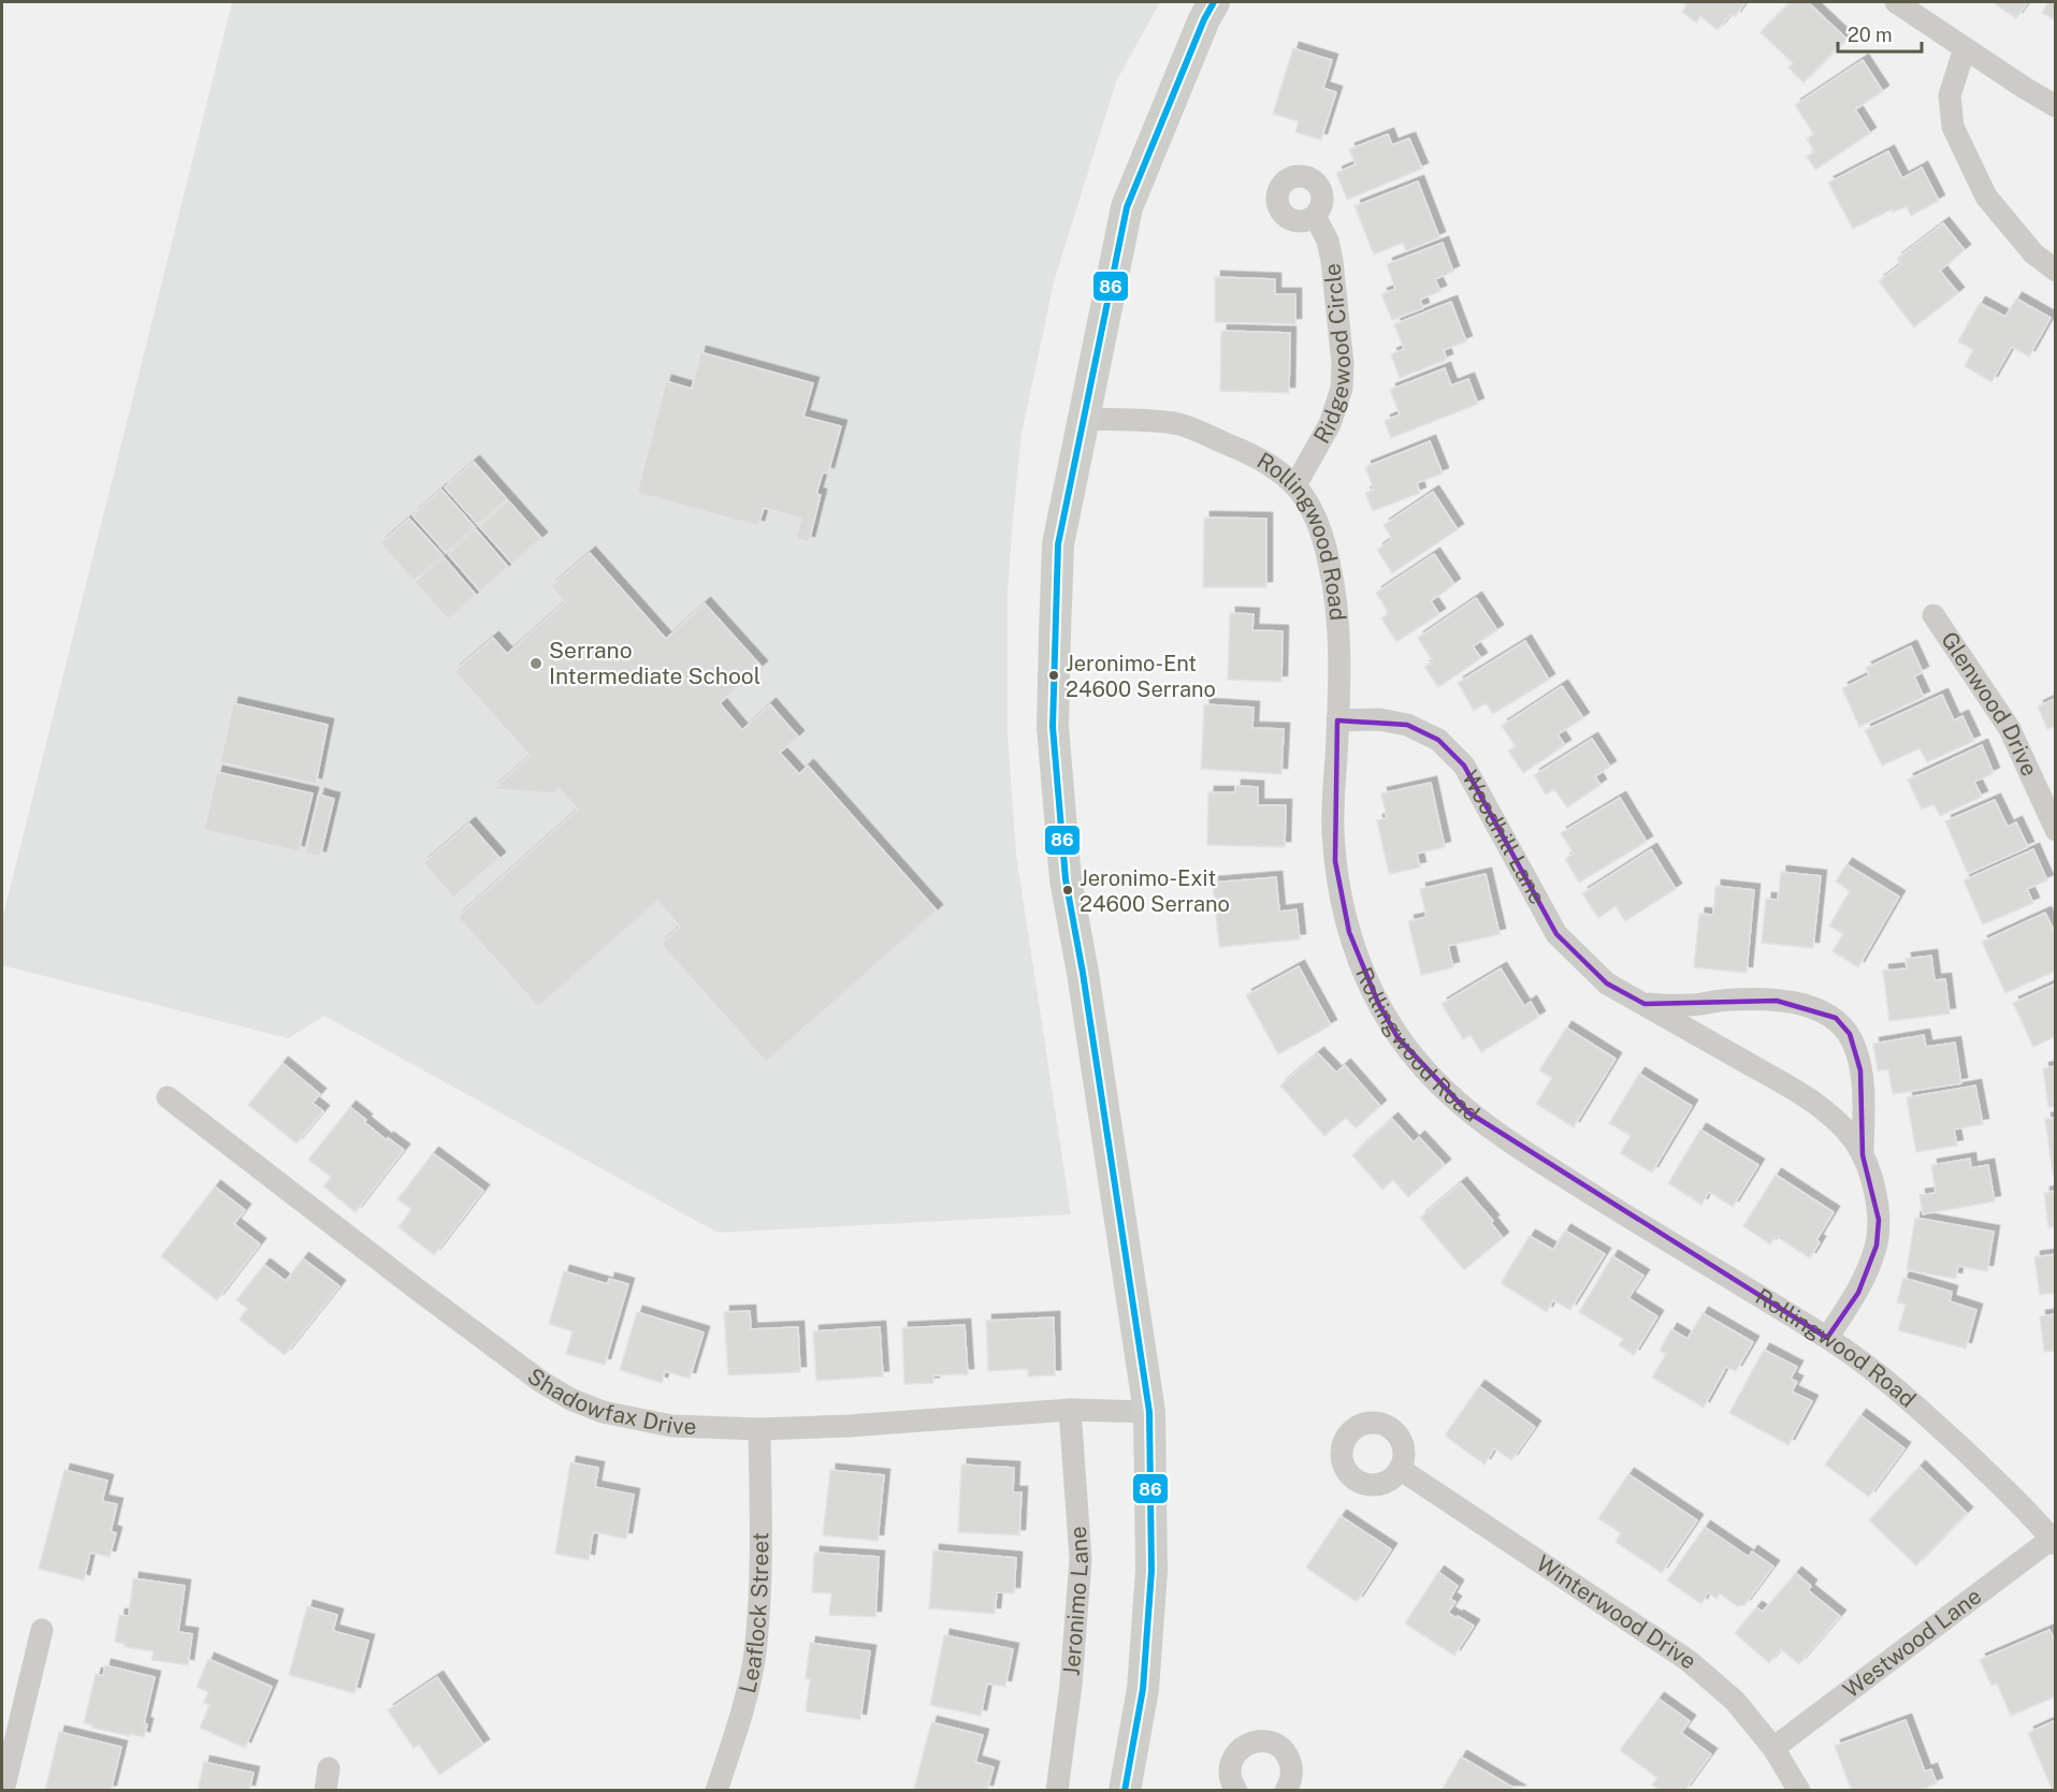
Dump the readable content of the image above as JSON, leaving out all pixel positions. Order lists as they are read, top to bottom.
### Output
{
  "streets": {
    "street": [
      "Ridgewood Circle",
      "Rollingwood Road",
      "Glenwood Drive",
      "Woodhill Lane",
      "Shadowfax Drive",
      "Jeronimo Lane",
      "Leaflock Street",
      "Winterwood Drive",
      "Westwood Lane"
    ]
  },
  "crossings": [
    ["Ridgewood Circle", "Rollingwood Road"],
    ["Rollingwood Road", "Woodhill Lane"],
    ["Rollingwood Road", "Westwood Lane"],
    ["Shadowfax Drive", "Jeronimo Lane"],
    ["Shadowfax Drive", "Leaflock Street"],
    ["Winterwood Drive", "Westwood Lane"]
  ],
  "places": ["Serrano Intermediate School", "Jeronimo-Ent 24600 Serrano", "Jeronimo-Exit 24600 Serrano"],
  "lines": ["transit line 86"],
  "scale_bar": "20 m"
}
